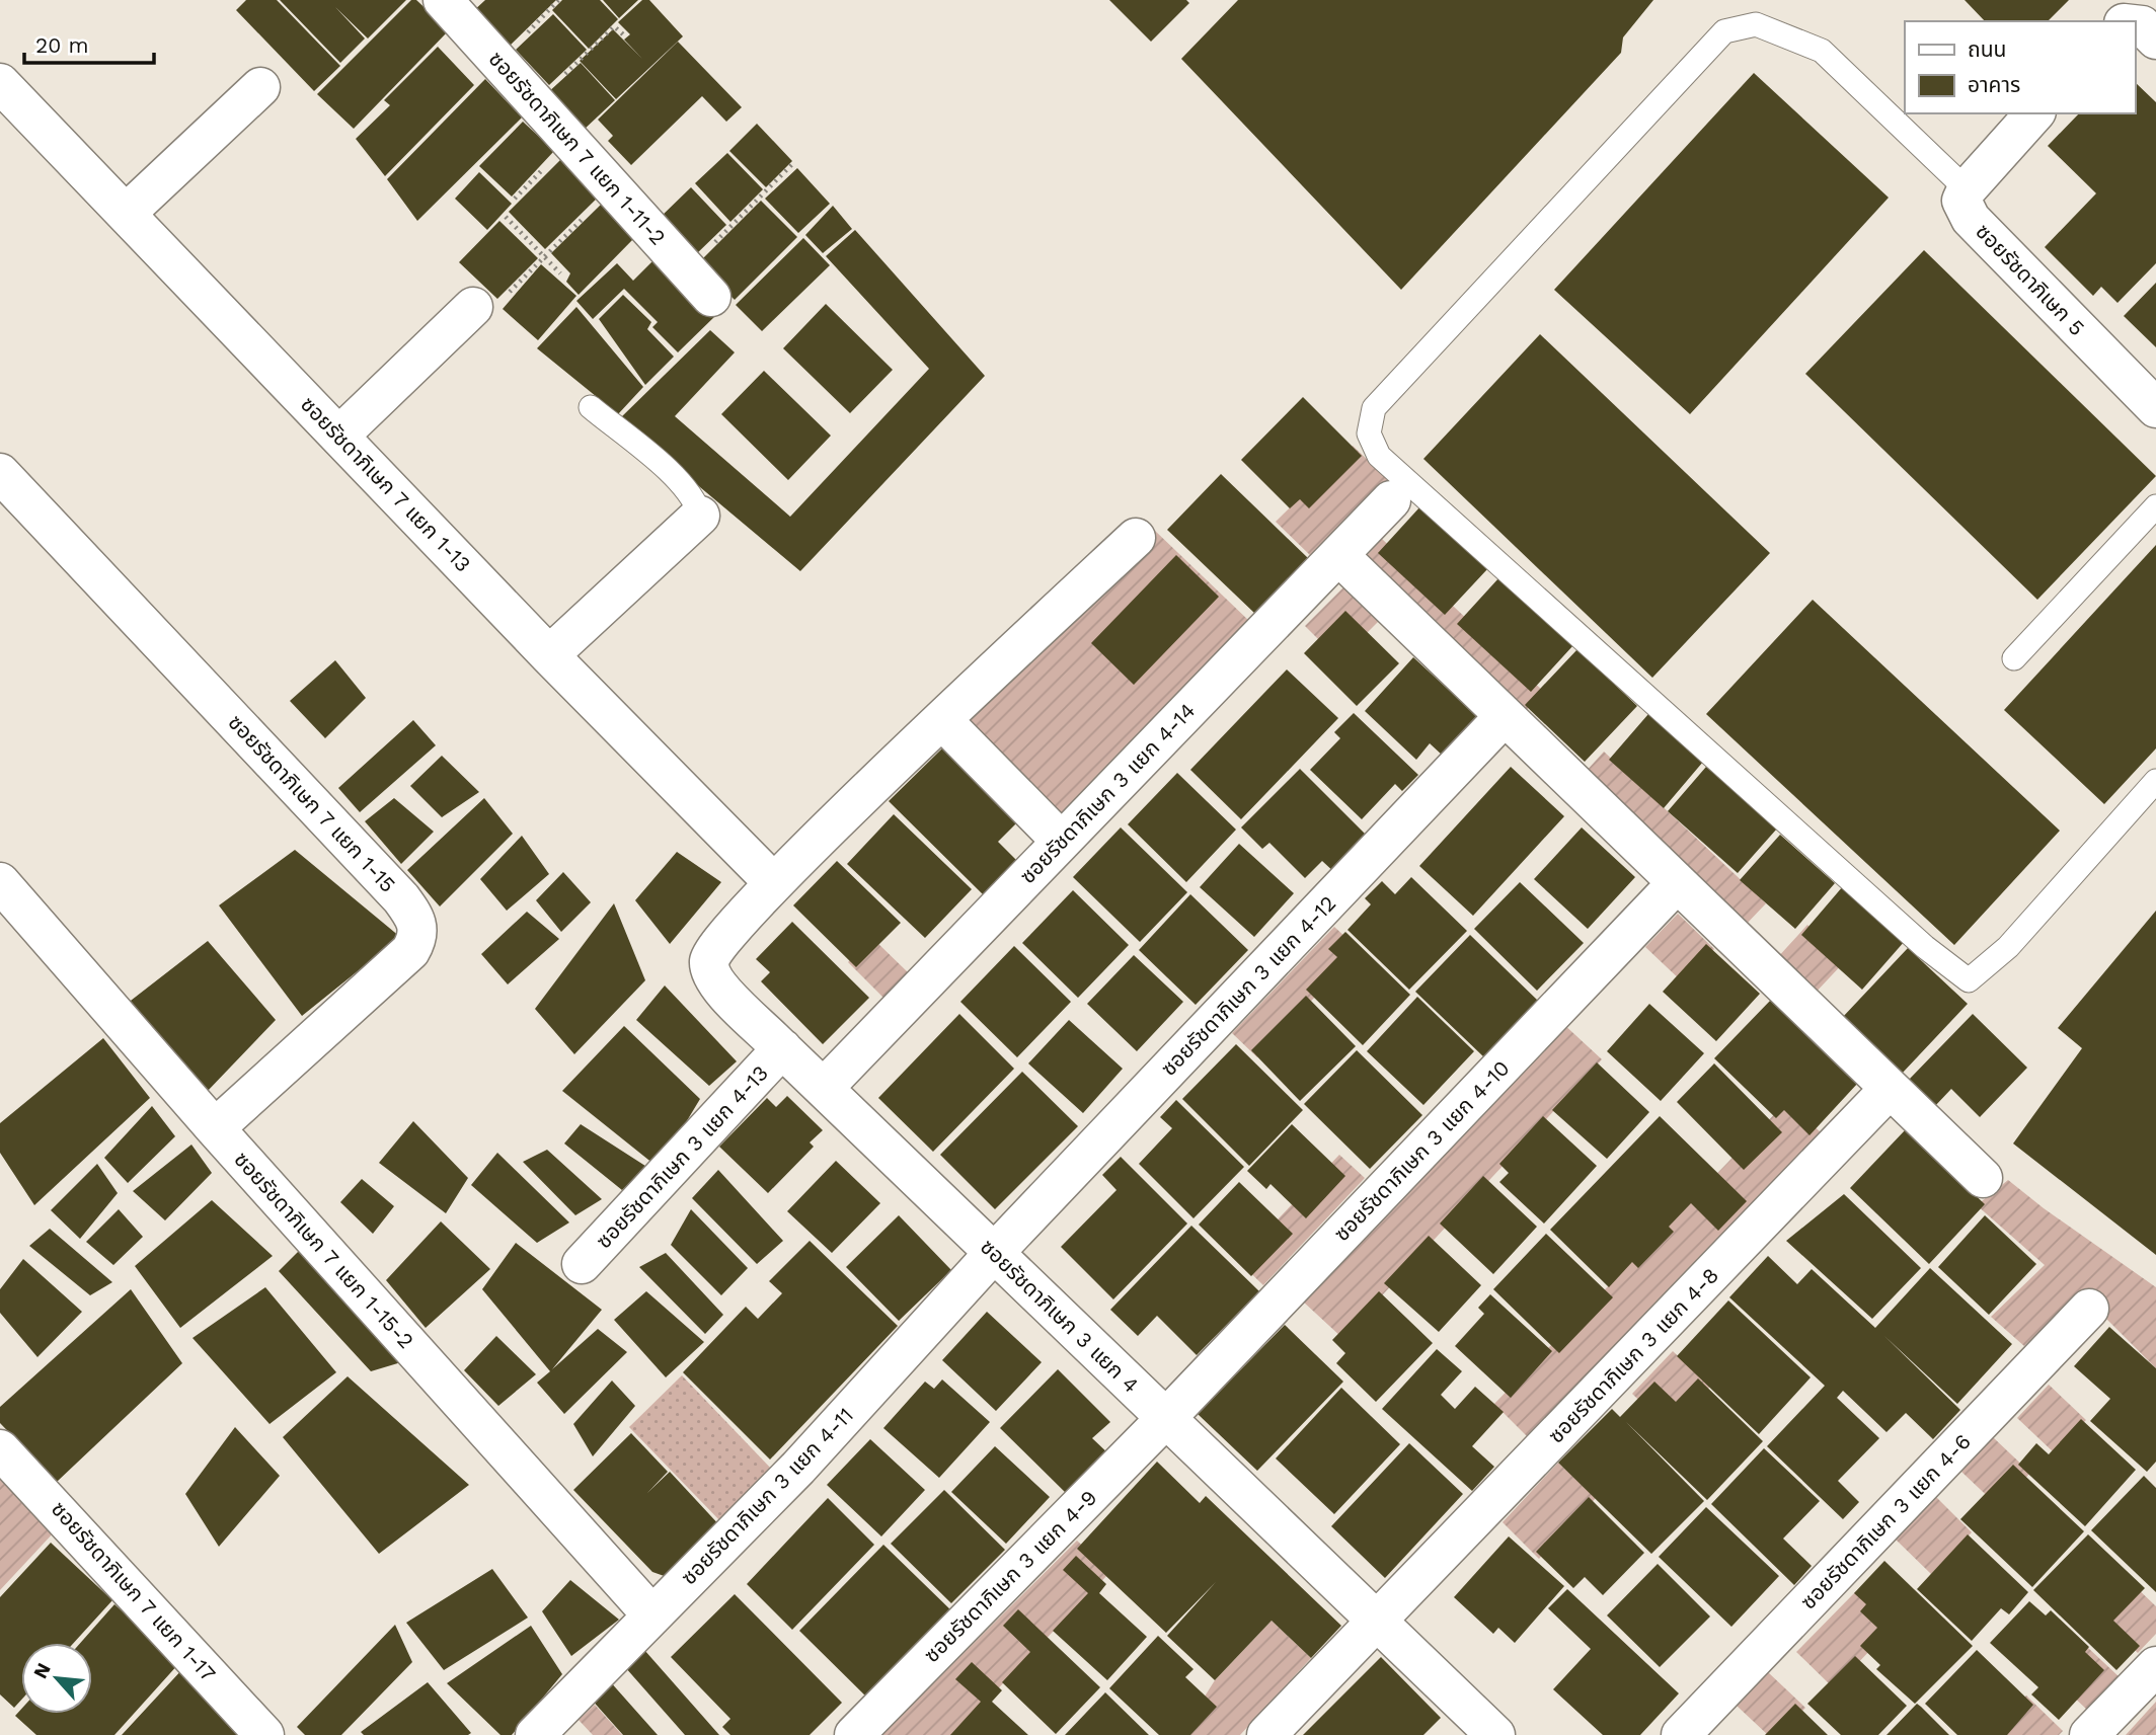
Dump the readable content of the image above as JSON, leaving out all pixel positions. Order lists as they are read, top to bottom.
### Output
{
  "streets": {
    "street": [
      "ซอยรัชดาภิเษก 7 แยก 1-11-2",
      "ซอยรัชดาภิเษก 5",
      "ซอยรัชดาภิเษก 7 แยก 1-13",
      "ซอยรัชดาภิเษก 3 แยก 4-14",
      "ซอยรัชดาภิเษก 7 แยก 1-15",
      "ซอยรัชดาภิเษก 3 แยก 4-12",
      "ซอยรัชดาภิเษก 3 แยก 4-10",
      "ซอยรัชดาภิเษก 3 แยก 4-13",
      "ซอยรัชดาภิเษก 7 แยก 1-15-2",
      "ซอยรัชดาภิเษก 3 แยก 4",
      "ซอยรัชดาภิเษก 3 แยก 4-8",
      "ซอยรัชดาภิเษก 3 แยก 4-11",
      "ซอยรัชดาภิเษก 3 แยก 4-6",
      "ซอยรัชดาภิเษก 3 แยก 4-9",
      "ซอยรัชดาภิเษก 7 แยก 1-17"
    ]
  },
  "crossings": [
    ["ซอยรัชดาภิเษก 7 แยก 1-13", "ซอยรัชดาภิเษก 3 แยก 4"],
    ["ซอยรัชดาภิเษก 3 แยก 4-14", "ซอยรัชดาภิเษก 3 แยก 4"],
    ["ซอยรัชดาภิเษก 7 แยก 1-15", "ซอยรัชดาภิเษก 7 แยก 1-15-2"],
    ["ซอยรัชดาภิเษก 3 แยก 4-12", "ซอยรัชดาภิเษก 3 แยก 4"],
    ["ซอยรัชดาภิเษก 3 แยก 4-12", "ซอยรัชดาภิเษก 3 แยก 4-11"],
    ["ซอยรัชดาภิเษก 3 แยก 4-10", "ซอยรัชดาภิเษก 3 แยก 4"],
    ["ซอยรัชดาภิเษก 3 แยก 4-10", "ซอยรัชดาภิเษก 3 แยก 4-9"],
    ["ซอยรัชดาภิเษก 3 แยก 4-13", "ซอยรัชดาภิเษก 3 แยก 4"],
    ["ซอยรัชดาภิเษก 7 แยก 1-15-2", "ซอยรัชดาภิเษก 3 แยก 4-11"],
    ["ซอยรัชดาภิเษก 3 แยก 4", "ซอยรัชดาภิเษก 3 แยก 4-8"],
    ["ซอยรัชดาภิเษก 3 แยก 4", "ซอยรัชดาภิเษก 3 แยก 4-11"],
    ["ซอยรัชดาภิเษก 3 แยก 4", "ซอยรัชดาภิเษก 3 แยก 4-9"]
  ],
  "legend": ["ถนน", "อาคาร"],
  "scale_bar": "20 m",
  "north": "top left"
}
